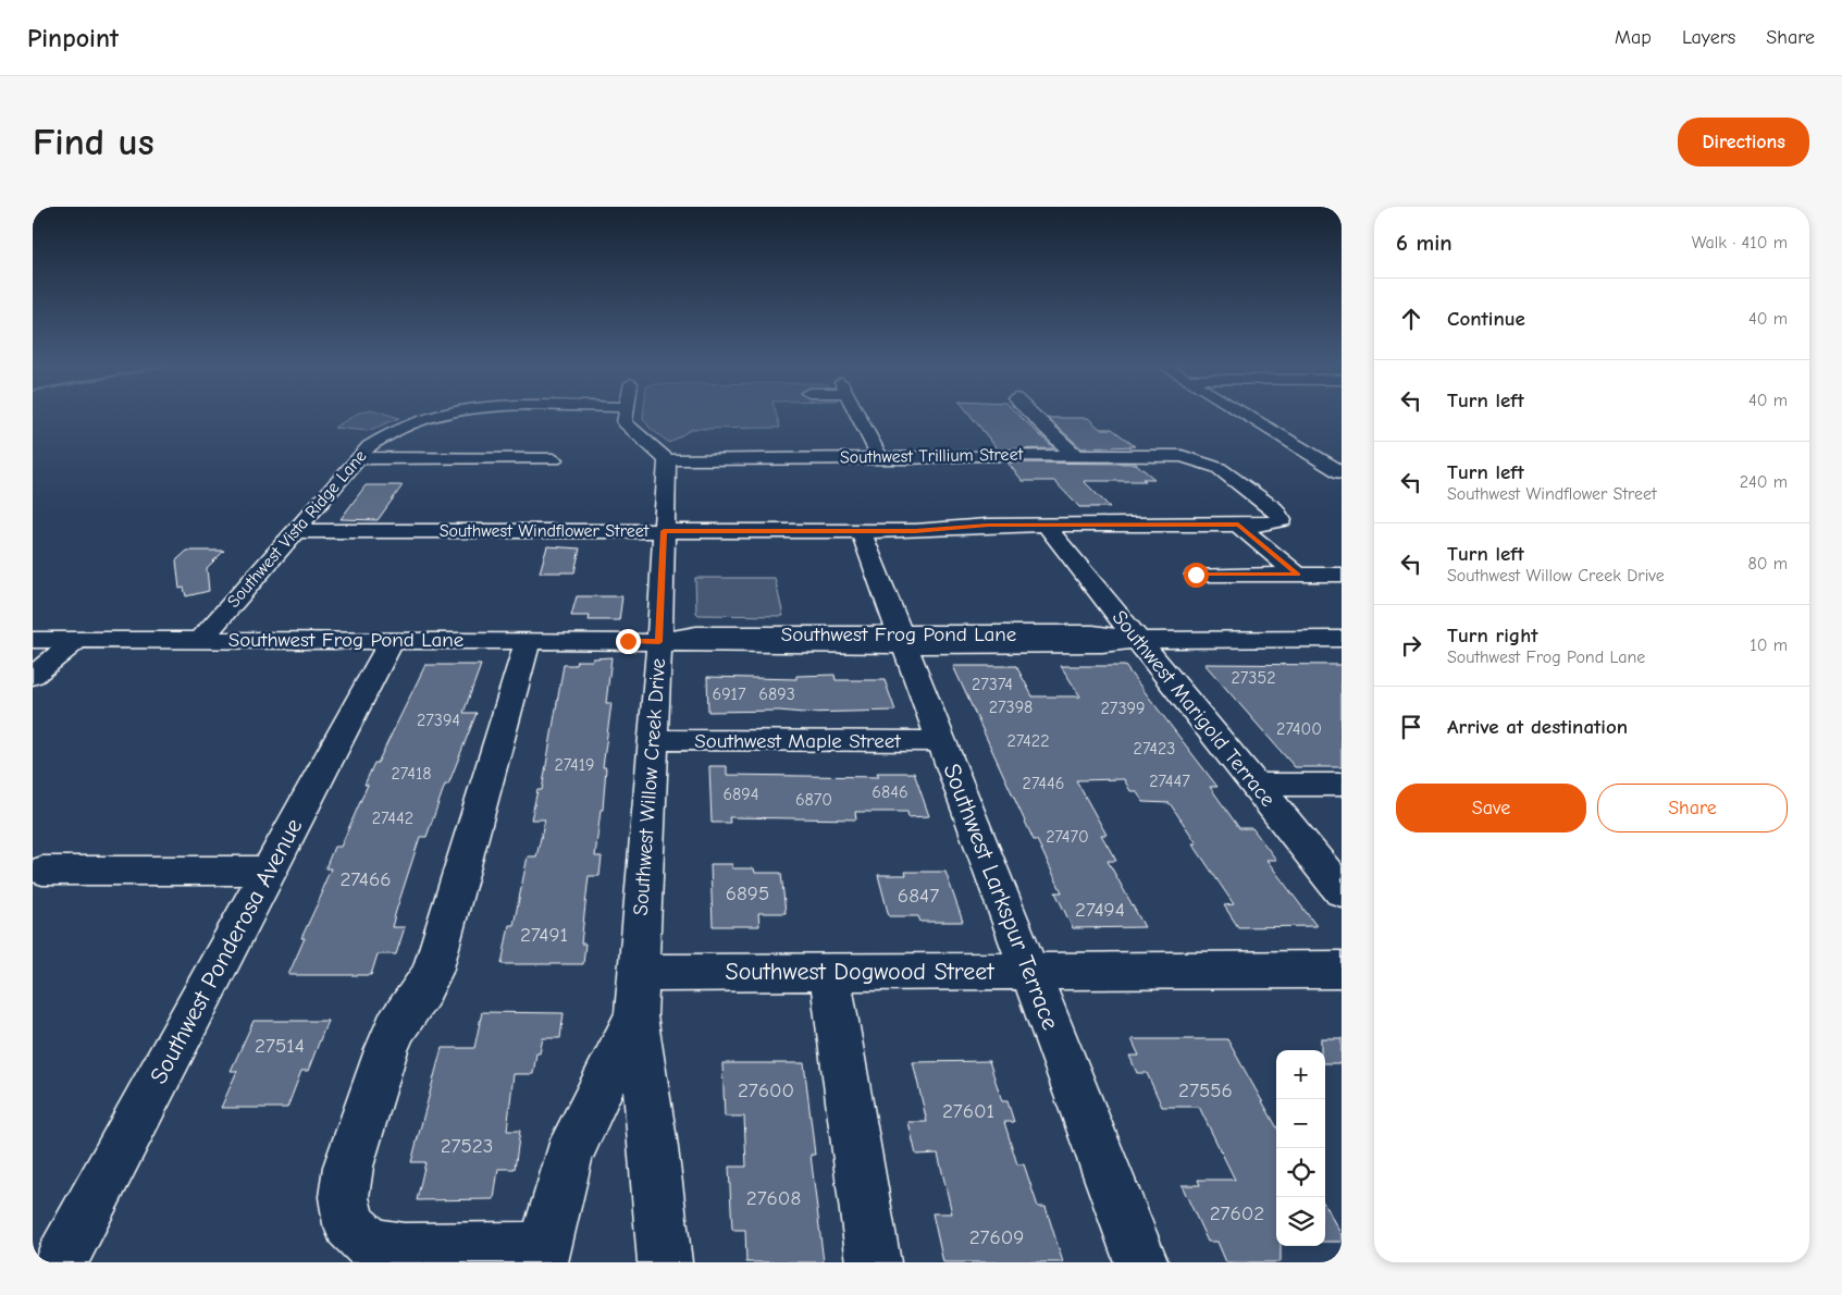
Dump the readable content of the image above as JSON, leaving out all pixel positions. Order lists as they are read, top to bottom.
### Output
{
  "streets": {
    "street": [
      "Southwest Trillium Street",
      "Southwest Vista Ridge Lane",
      "Southwest Windflower Street",
      "Southwest Frog Pond Lane",
      "Southwest Marigold Terrace",
      "Southwest Maple Street",
      "Southwest Willow Creek Drive",
      "Southwest Larkspur Terrace",
      "Southwest Ponderosa Avenue",
      "Southwest Dogwood Street"
    ]
  },
  "crossings": [
    ["Southwest Trillium Street", "Southwest Windflower Street"],
    ["Southwest Trillium Street", "Southwest Willow Creek Drive"],
    ["Southwest Vista Ridge Lane", "Southwest Windflower Street"],
    ["Southwest Vista Ridge Lane", "Southwest Frog Pond Lane"],
    ["Southwest Windflower Street", "Southwest Marigold Terrace"],
    ["Southwest Windflower Street", "Southwest Willow Creek Drive"],
    ["Southwest Windflower Street", "Southwest Larkspur Terrace"],
    ["Southwest Frog Pond Lane", "Southwest Marigold Terrace"],
    ["Southwest Frog Pond Lane", "Southwest Willow Creek Drive"],
    ["Southwest Frog Pond Lane", "Southwest Larkspur Terrace"],
    ["Southwest Frog Pond Lane", "Southwest Ponderosa Avenue"],
    ["Southwest Maple Street", "Southwest Willow Creek Drive"],
    ["Southwest Maple Street", "Southwest Larkspur Terrace"],
    ["Southwest Willow Creek Drive", "Southwest Dogwood Street"],
    ["Southwest Larkspur Terrace", "Southwest Dogwood Street"]
  ],
  "house_numbers": [
    "27352",
    "27374",
    "6917",
    "6893",
    "27398",
    "27399",
    "27394",
    "27400",
    "27422",
    "27423",
    "27419",
    "27418",
    "27447",
    "27446",
    "6846",
    "6894",
    "6870",
    "27442",
    "27470",
    "27466",
    "6895",
    "6847",
    "27494",
    "27491",
    "27514",
    "27600",
    "27556",
    "27601",
    "27523",
    "27608",
    "27602",
    "27609"
  ],
  "page": {
    "header": "Pinpoint",
    "nav": ["Map", "Layers", "Share"],
    "buttons": [
      "Directions",
      ["Save", "Share"]
    ],
    "title": "Find us",
    "heading": ["6 min", "Walk · 410 m"],
    "list": [
      ["Continue", "40 m"],
      ["Turn left", "40 m"],
      ["Turn left", "Southwest Windflower Street", "240 m"],
      ["Turn left", "Southwest Willow Creek Drive", "80 m"],
      ["Turn right", "Southwest Frog Pond Lane", "10 m"],
      "Arrive at destination"
    ],
    "map_buttons": ["+", "−"]
  }
}
